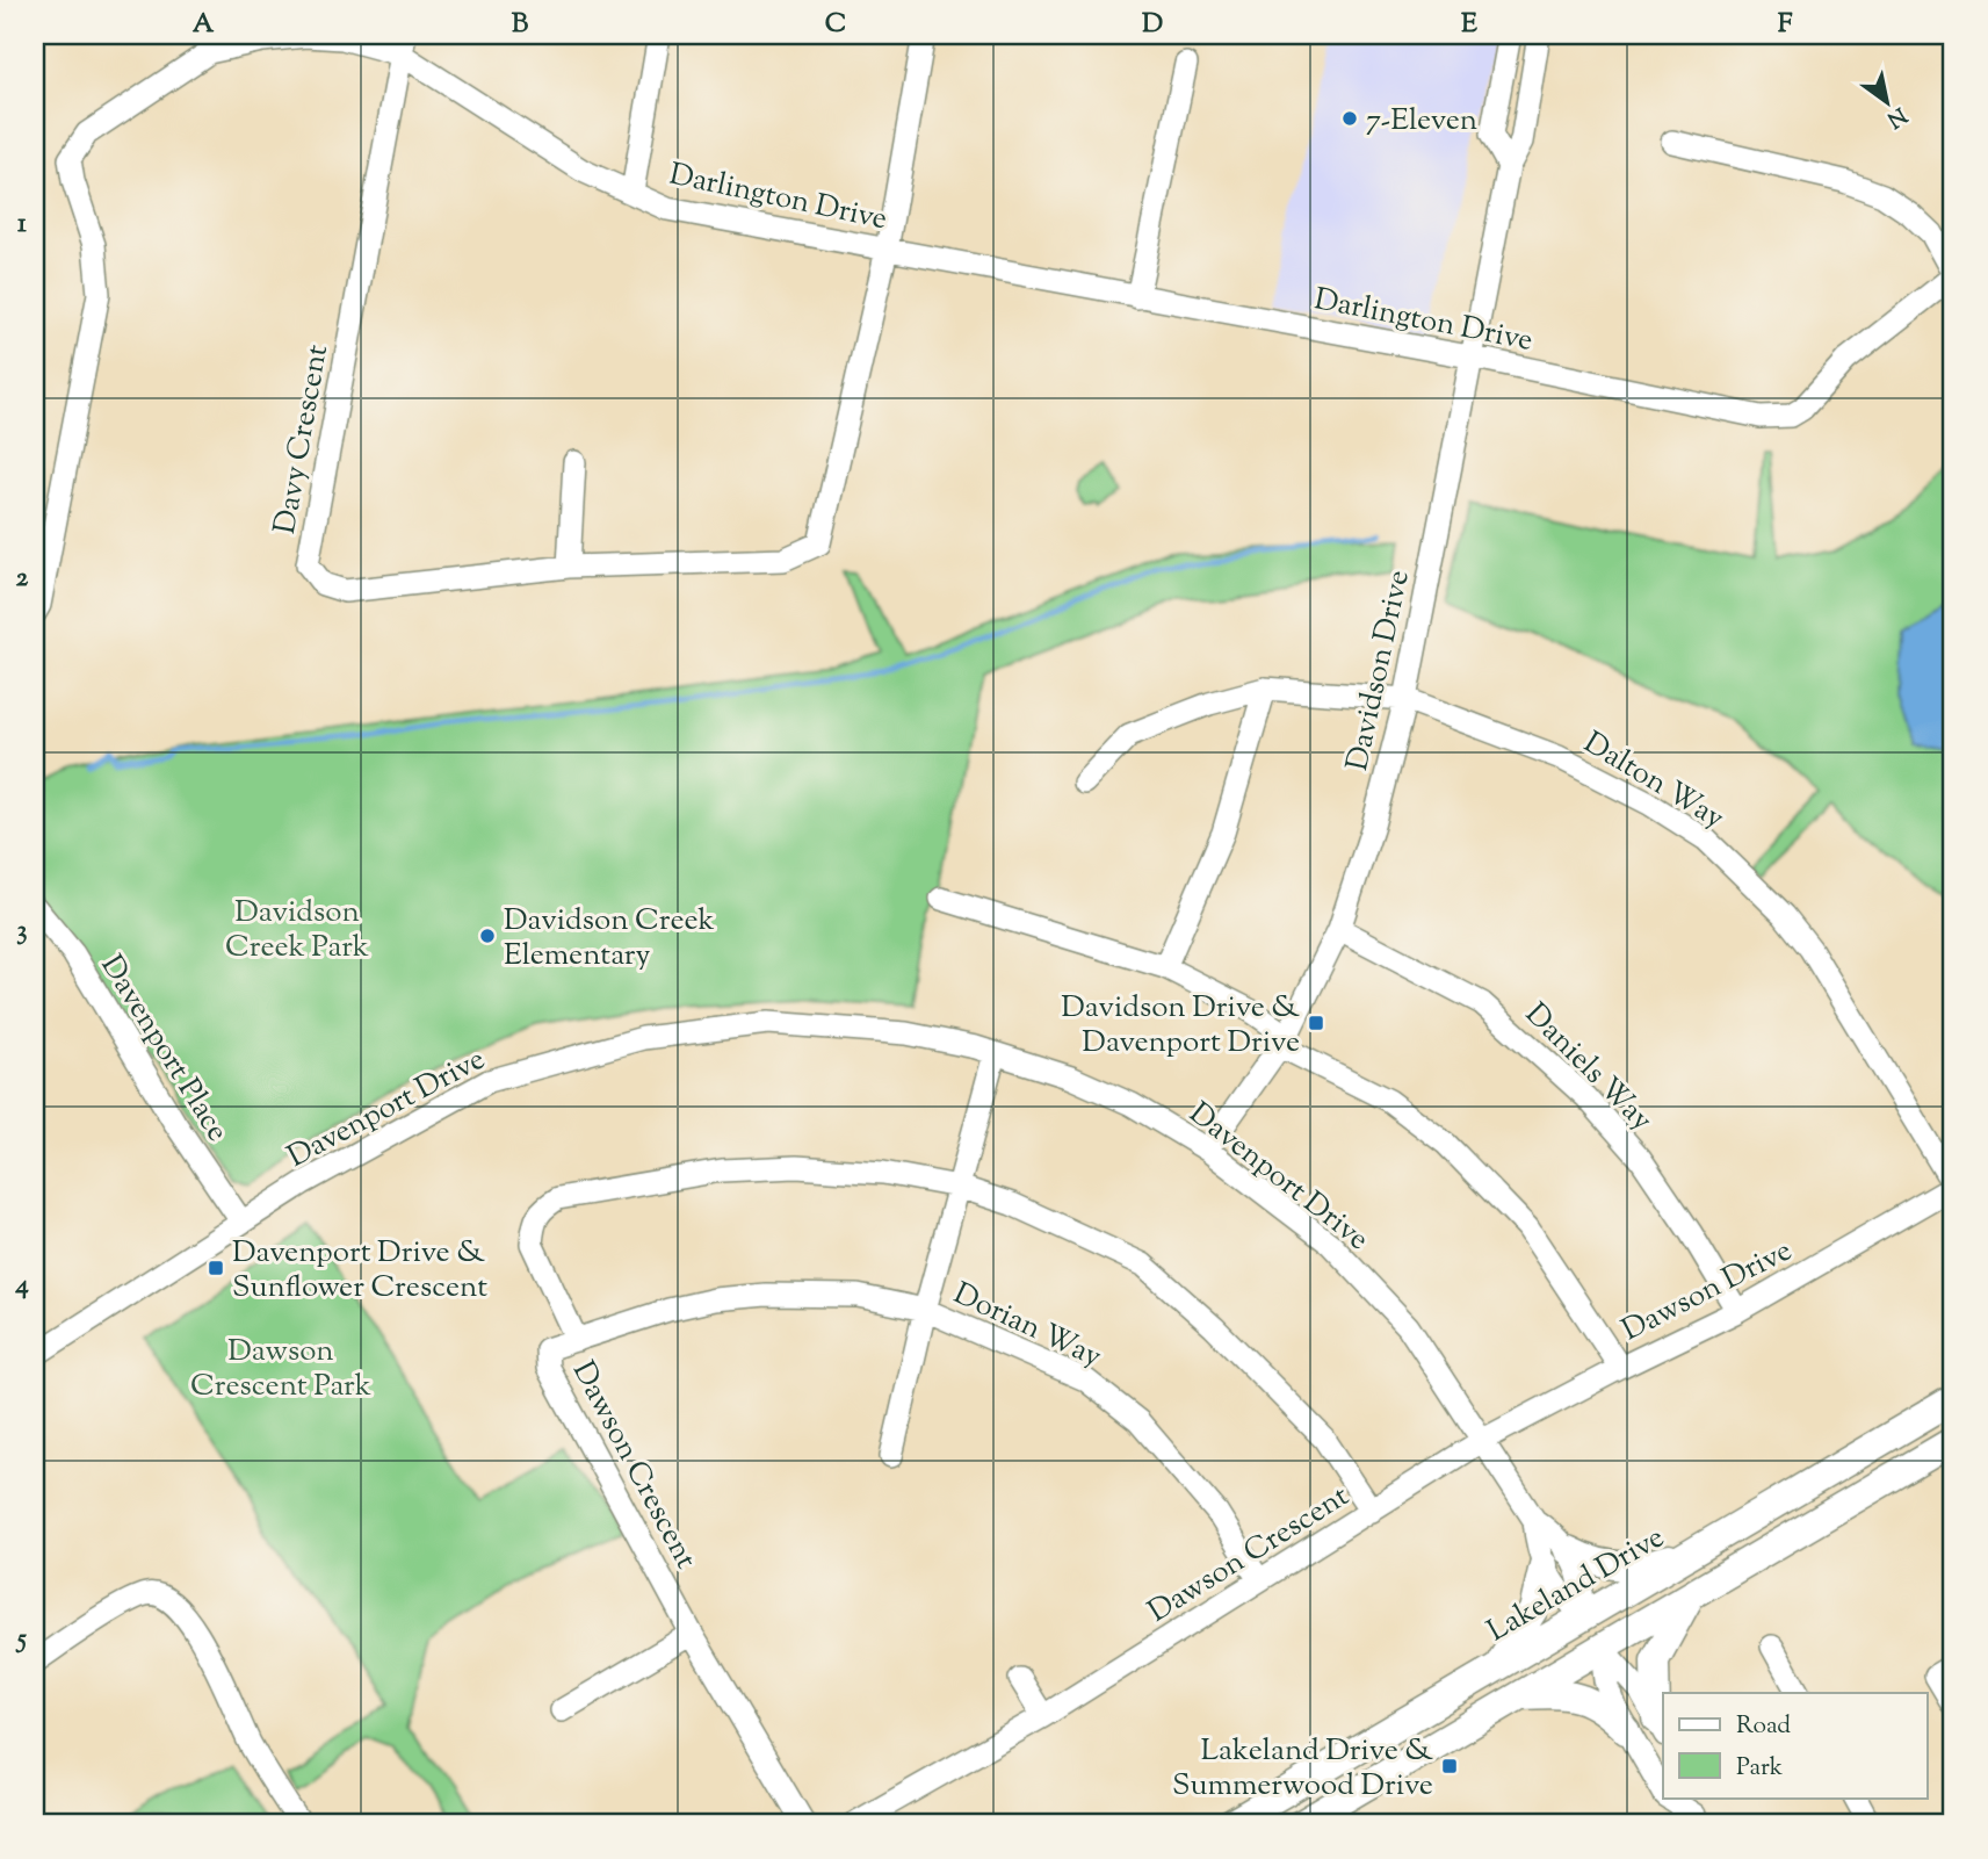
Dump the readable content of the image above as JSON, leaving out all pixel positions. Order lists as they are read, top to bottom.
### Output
{
  "streets": {
    "main road": ["Lakeland Drive"],
    "street": [
      "Darlington Drive",
      "Davy Crescent",
      "Davidson Drive",
      "Dalton Way",
      "Davenport Place",
      "Daniels Way",
      "Davenport Drive",
      "Dawson Drive",
      "Dorian Way",
      "Dawson Crescent"
    ]
  },
  "crossings": [
    ["Darlington Drive", "Davy Crescent"],
    ["Darlington Drive", "Davidson Drive"],
    ["Davidson Drive", "Dalton Way"],
    ["Davidson Drive", "Daniels Way"],
    ["Davidson Drive", "Davenport Drive"],
    ["Dalton Way", "Dawson Drive"],
    ["Davenport Place", "Davenport Drive"],
    ["Daniels Way", "Dawson Drive"],
    ["Davenport Drive", "Dawson Drive"],
    ["Davenport Drive", "Dorian Way"],
    ["Davenport Drive", "Dawson Crescent"],
    ["Davenport Drive", "Lakeland Drive"],
    ["Dawson Drive", "Dawson Crescent"],
    ["Dorian Way", "Dawson Crescent"]
  ],
  "parks": ["Davidson Creek Park", "Dawson Crescent Park"],
  "places": {
    "other": ["7-Eleven", "Davidson Creek Elementary"],
    "transit": ["Davidson Drive & Davenport Drive", "Davenport Drive & Sunflower Crescent", "Lakeland Drive & Summerwood Drive"]
  },
  "legend": ["Road", "Park"],
  "north": "bottom right",
  "grid": {
    "columns": [
      "A",
      "B",
      "C",
      "D",
      "E",
      "F"
    ],
    "rows": [
      "1",
      "2",
      "3",
      "4",
      "5"
    ]
  }
}
